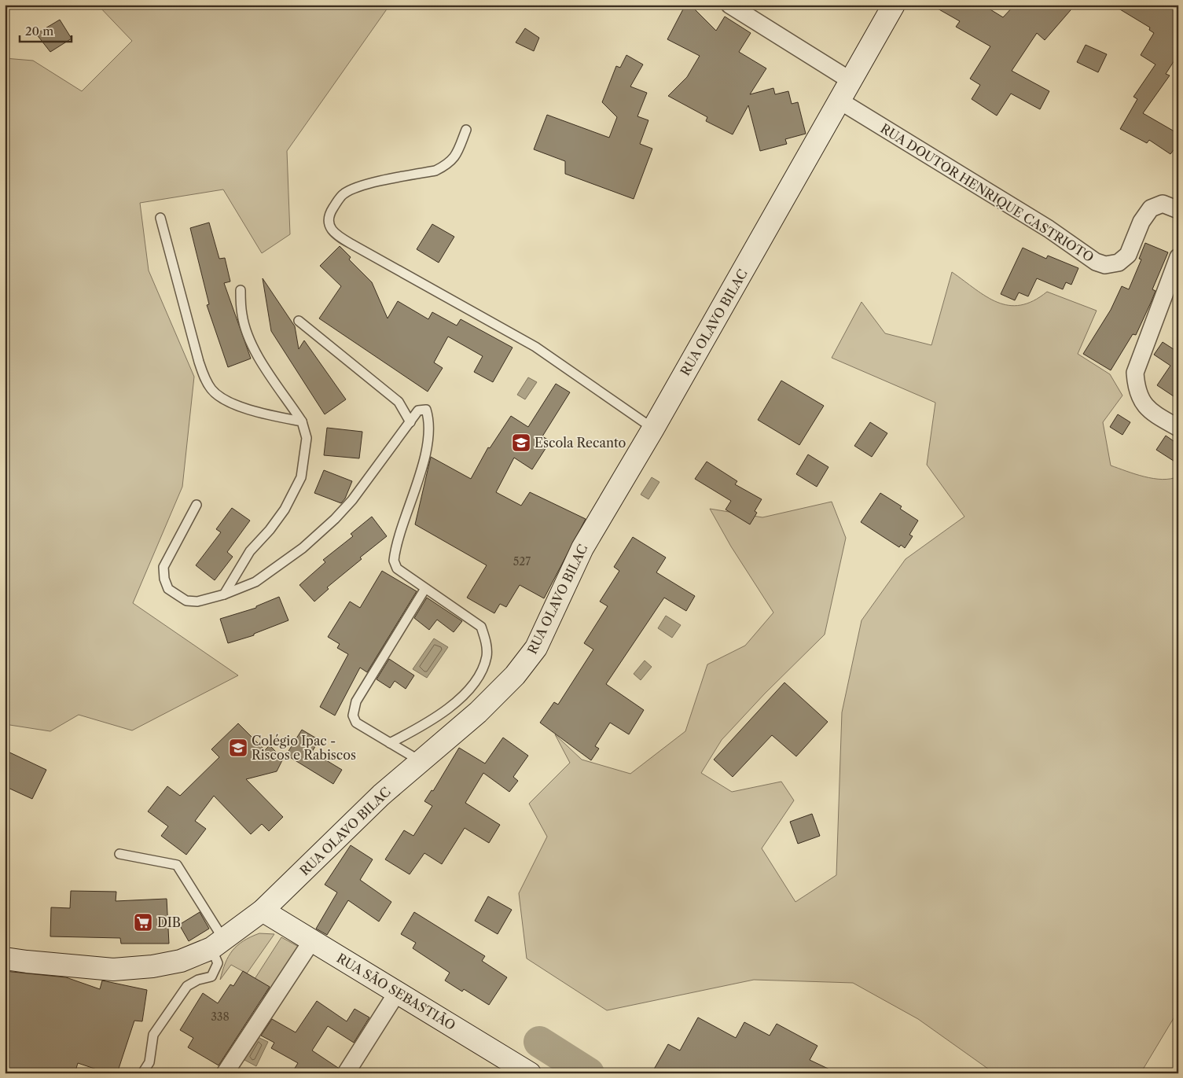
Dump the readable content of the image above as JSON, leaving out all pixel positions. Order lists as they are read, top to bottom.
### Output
{
  "streets": {
    "main road": ["RUA OLAVO BILAC", "RUA SÃO SEBASTIÃO"],
    "street": ["RUA DOUTOR HENRIQUE CASTRIOTO"]
  },
  "crossings": [
    ["RUA DOUTOR HENRIQUE CASTRIOTO", "RUA OLAVO BILAC"],
    ["RUA OLAVO BILAC", "RUA SÃO SEBASTIÃO"]
  ],
  "places": {
    "school or university": ["Escola Recanto", "Colégio Ipac - Riscos e Rabiscos"],
    "supermarket": ["DIB"]
  },
  "house_numbers": ["527", "338"],
  "scale_bar": "20 m"
}
